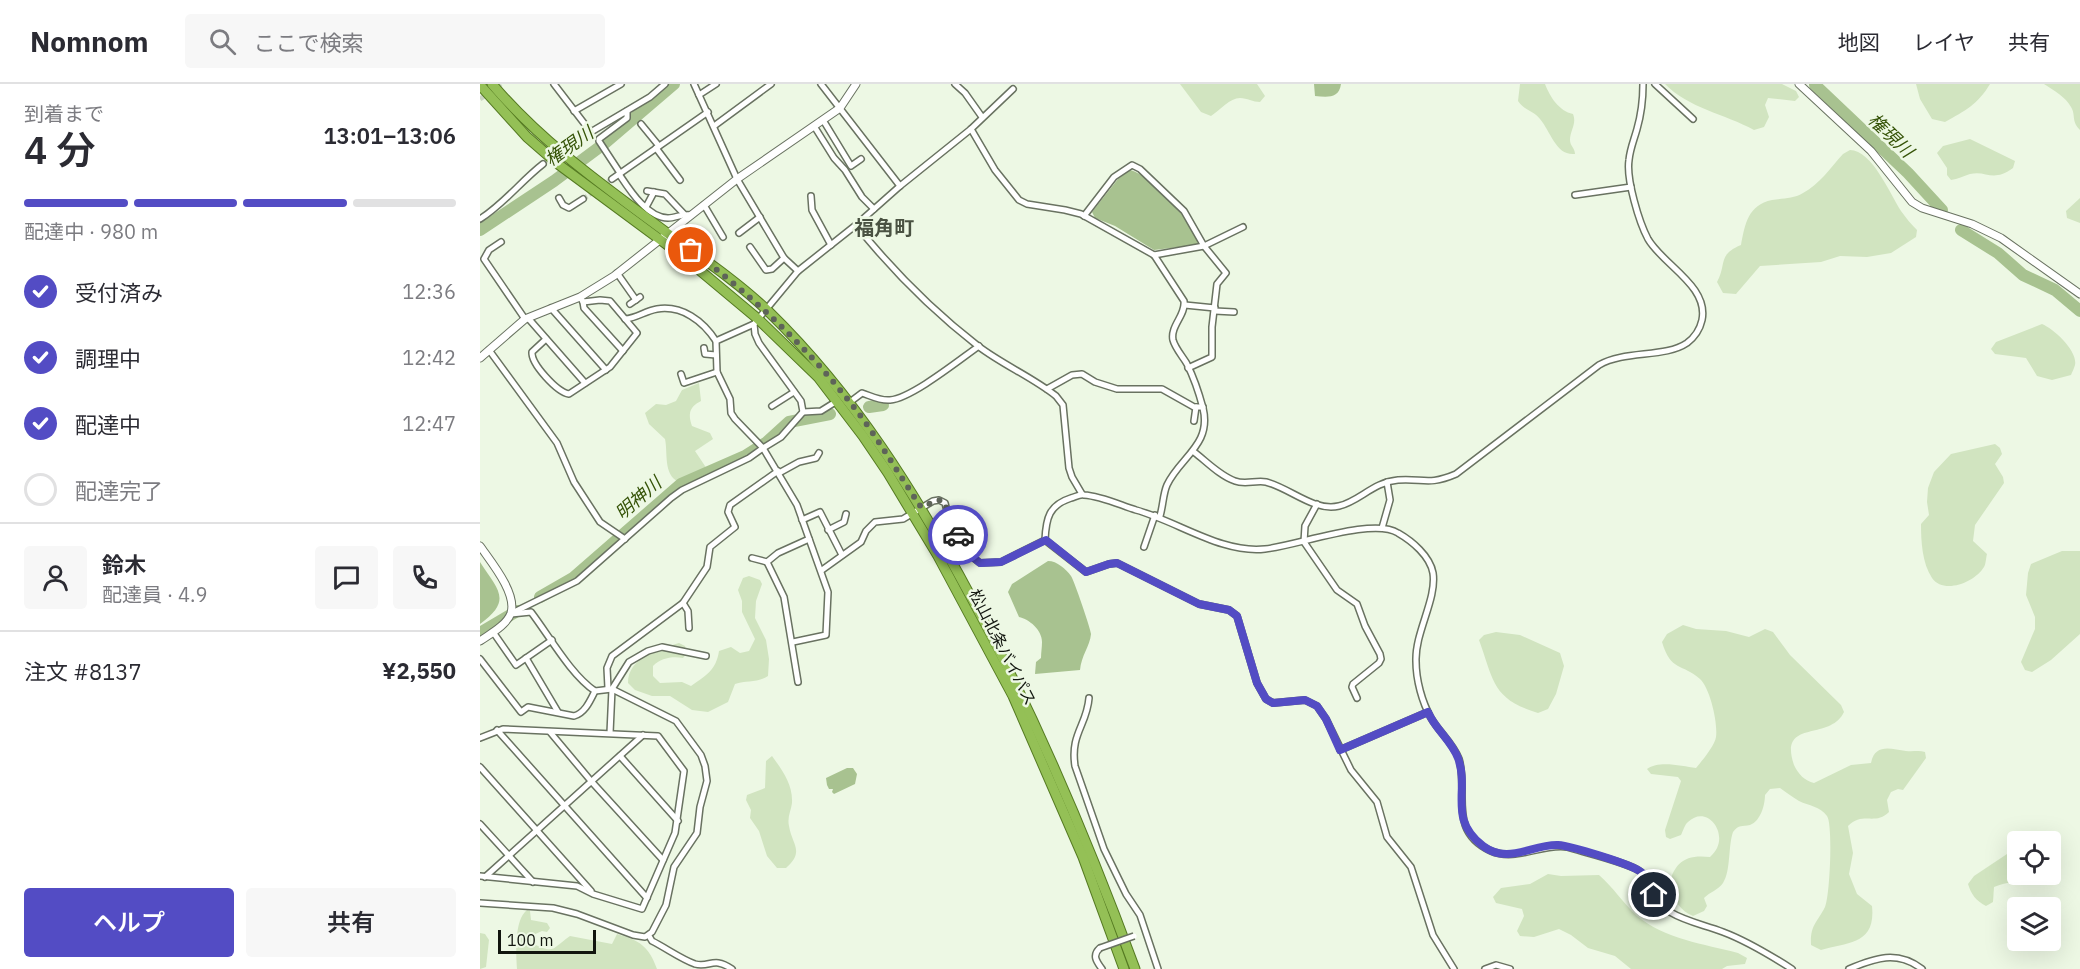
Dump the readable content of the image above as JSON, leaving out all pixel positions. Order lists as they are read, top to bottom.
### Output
{
  "streets": {
    "highway": ["松山北条バイパス"]
  },
  "districts": ["福角町"],
  "water": ["権現川", "明神川"],
  "scale_bar": "100 m",
  "page": {
    "header": "Nomnom",
    "search": "ここで検索",
    "nav": ["地図", "レイヤ", "共有"],
    "heading": ["4 分", "到着まで", "13:01–13:06"],
    "panel": [
      "鈴木",
      "配達員 · 4.9",
      "注文 #8137",
      "¥2,550"
    ],
    "bar": "配達中 · 980 m",
    "list": [
      ["受付済み", "12:36"],
      ["調理中", "12:42"],
      ["配達中", "12:47"],
      "配達完了"
    ],
    "buttons": ["ヘルプ", "共有"],
    "scale": "100 m"
  }
}
